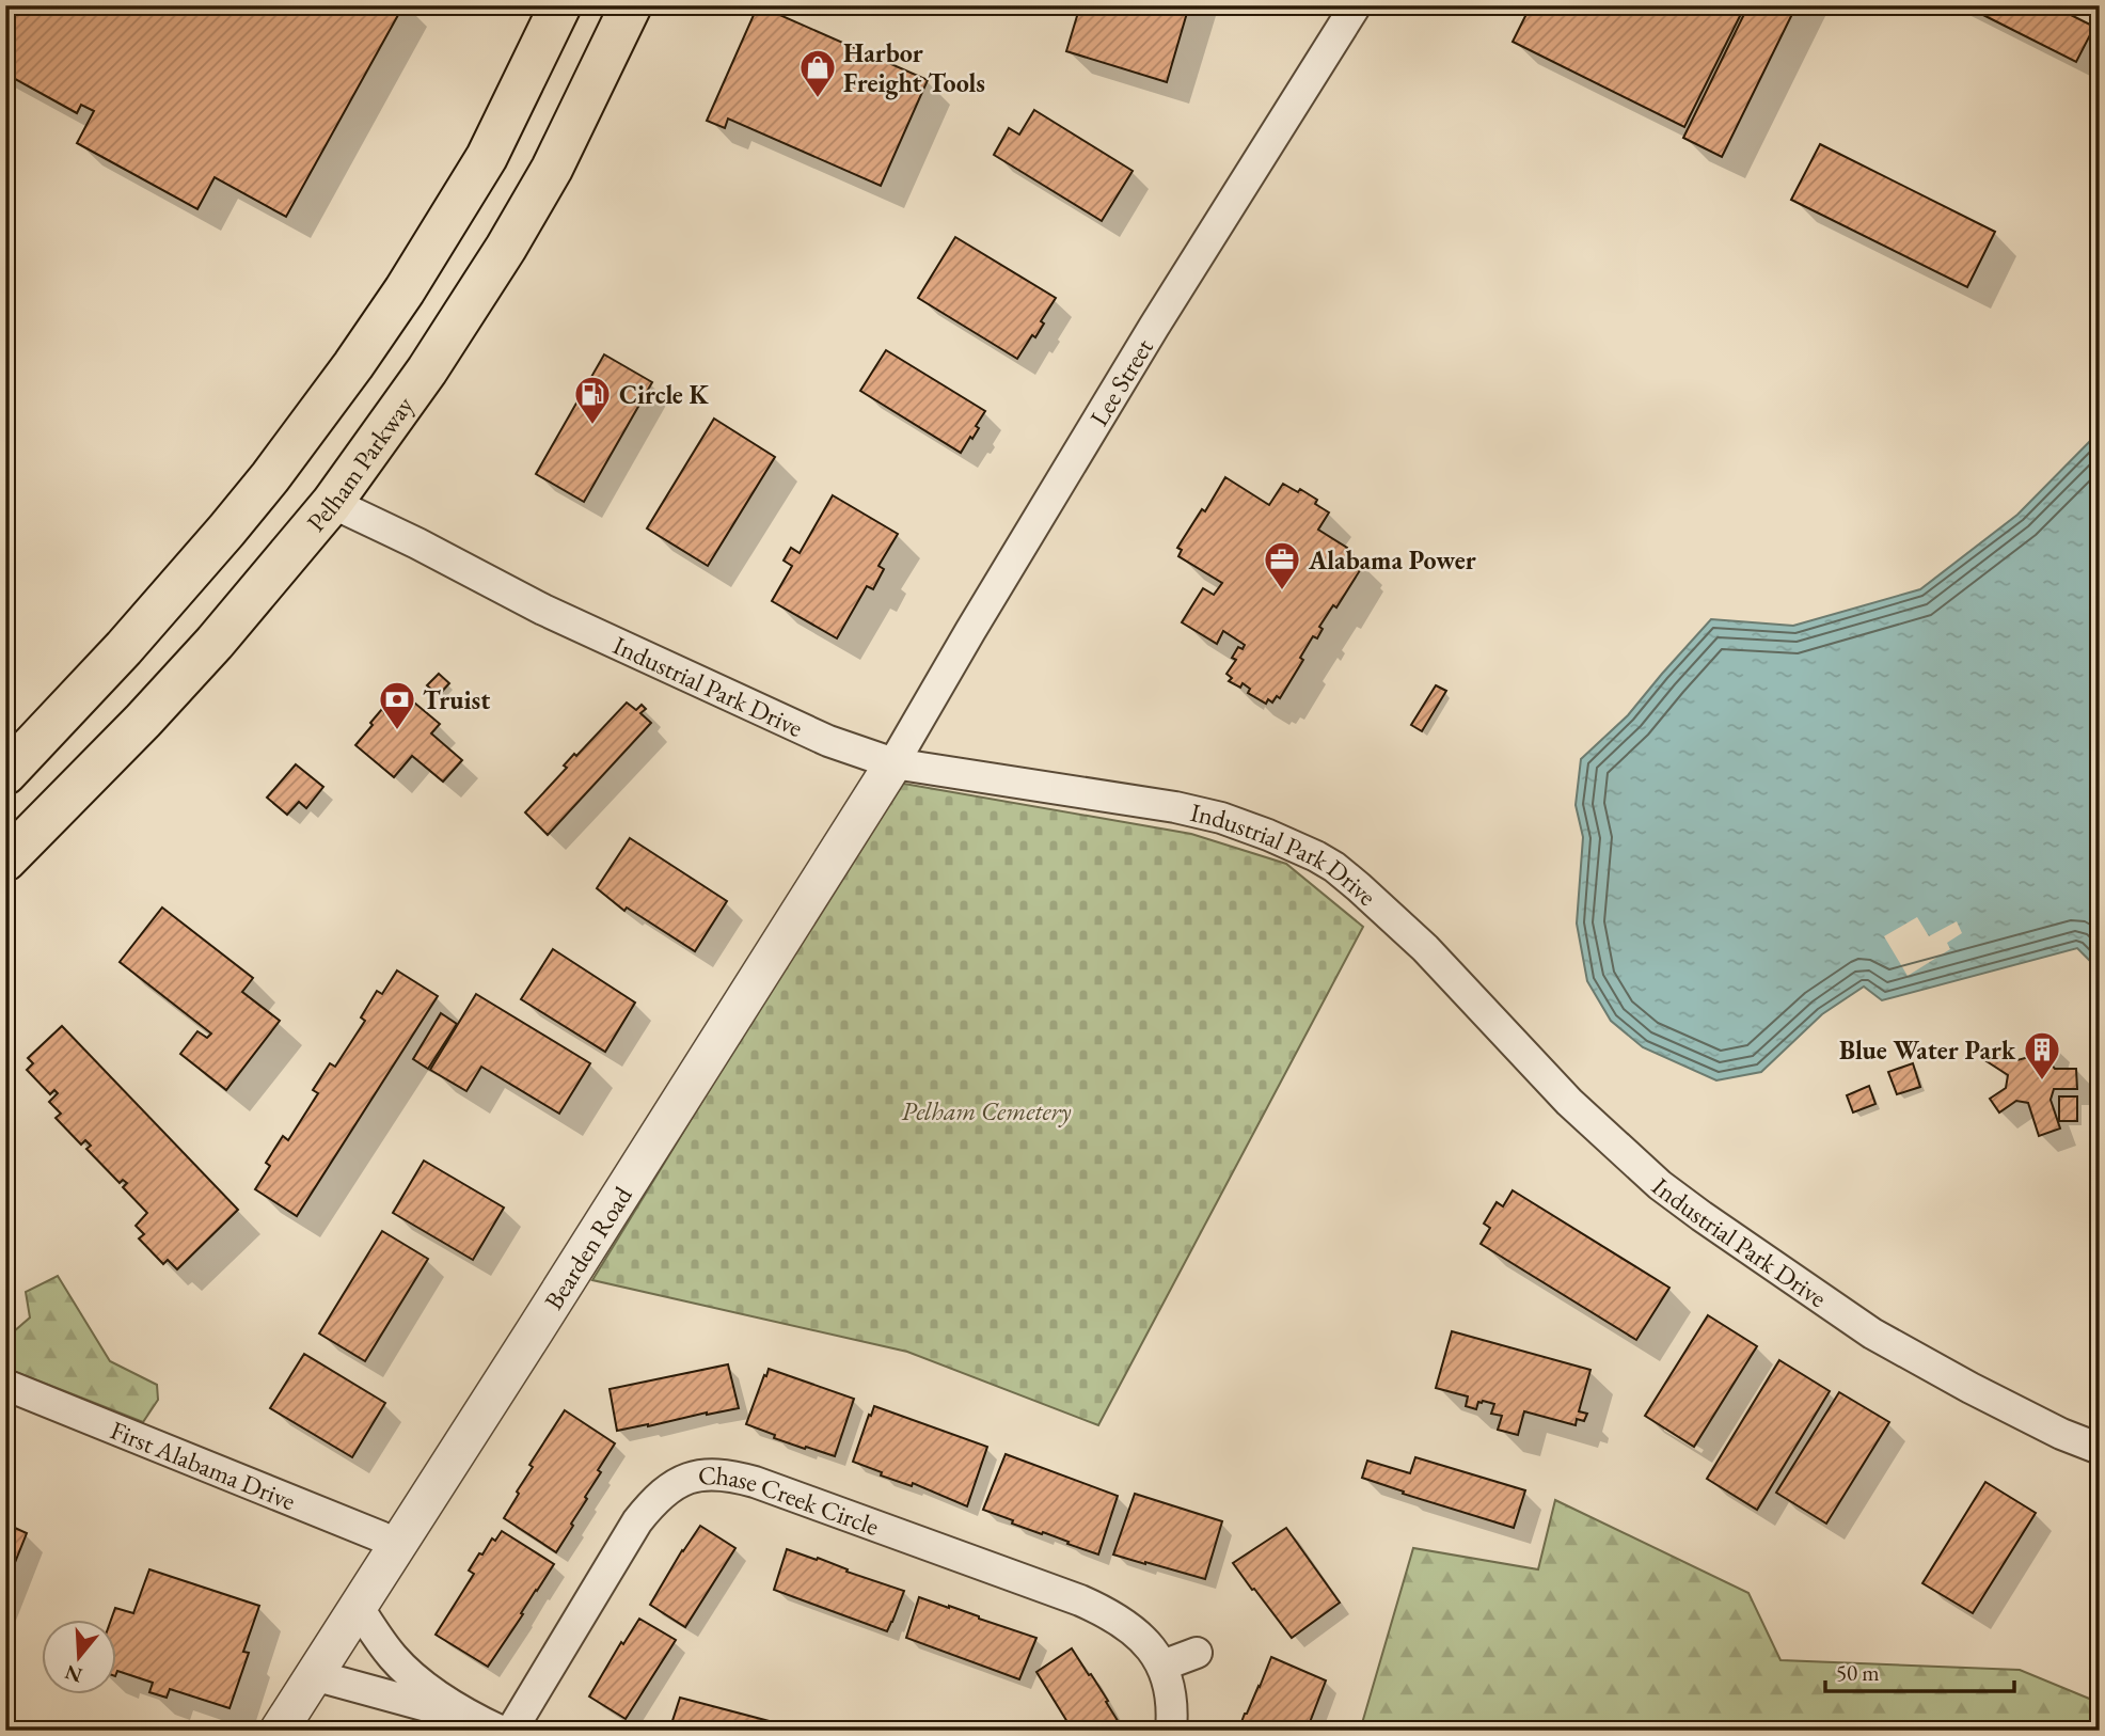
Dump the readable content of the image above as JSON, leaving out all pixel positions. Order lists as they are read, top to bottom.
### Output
{
  "streets": {
    "main road": ["Pelham Parkway"],
    "street": [
      "Lee Street",
      "Industrial Park Drive",
      "Bearden Road",
      "First Alabama Drive",
      "Chase Creek Circle"
    ]
  },
  "crossings": [
    ["Lee Street", "Industrial Park Drive"],
    ["Lee Street", "Bearden Road"],
    ["Pelham Parkway", "Industrial Park Drive"],
    ["Industrial Park Drive", "Bearden Road"],
    ["Bearden Road", "First Alabama Drive"]
  ],
  "parks": ["Pelham Cemetery"],
  "places": {
    "shop": ["Harbor Freight Tools"],
    "fuel station": ["Circle K"],
    "office": ["Alabama Power"],
    "bank": ["Truist"],
    "building": ["Blue Water Park"]
  },
  "scale_bar": "50 m",
  "north": "bottom"
}
